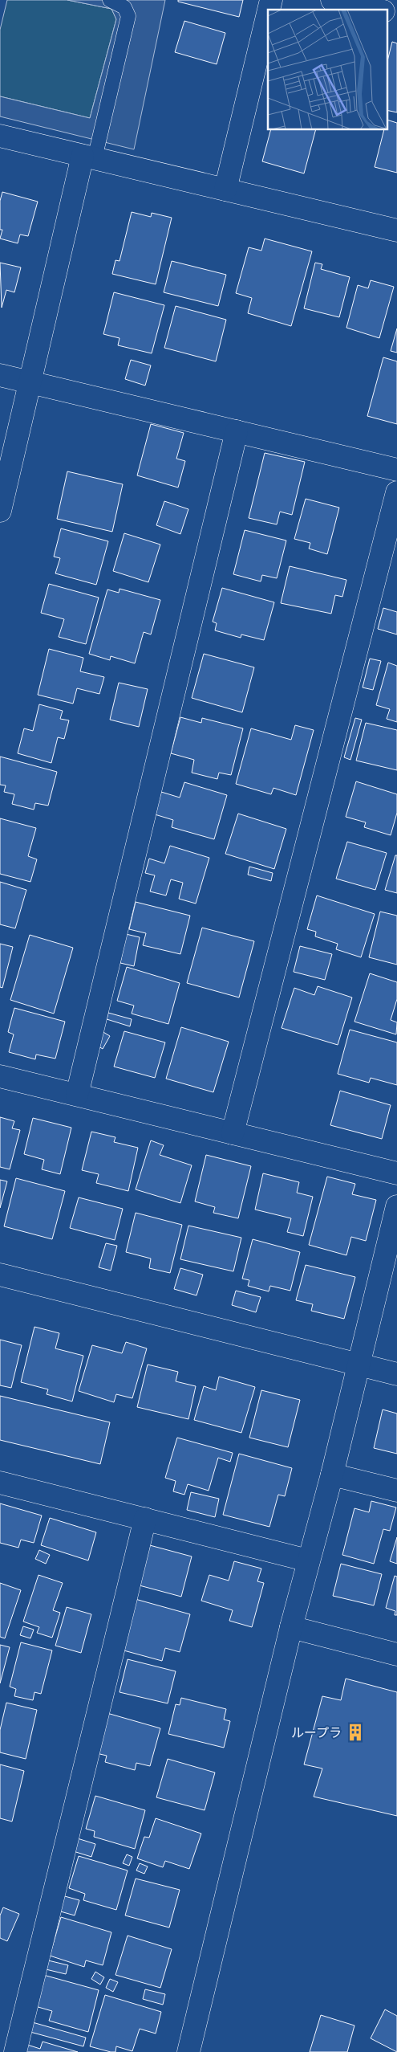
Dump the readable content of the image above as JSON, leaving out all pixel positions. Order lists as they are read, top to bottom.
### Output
{
  "places": {
    "building": ["ループラ"]
  }
}
